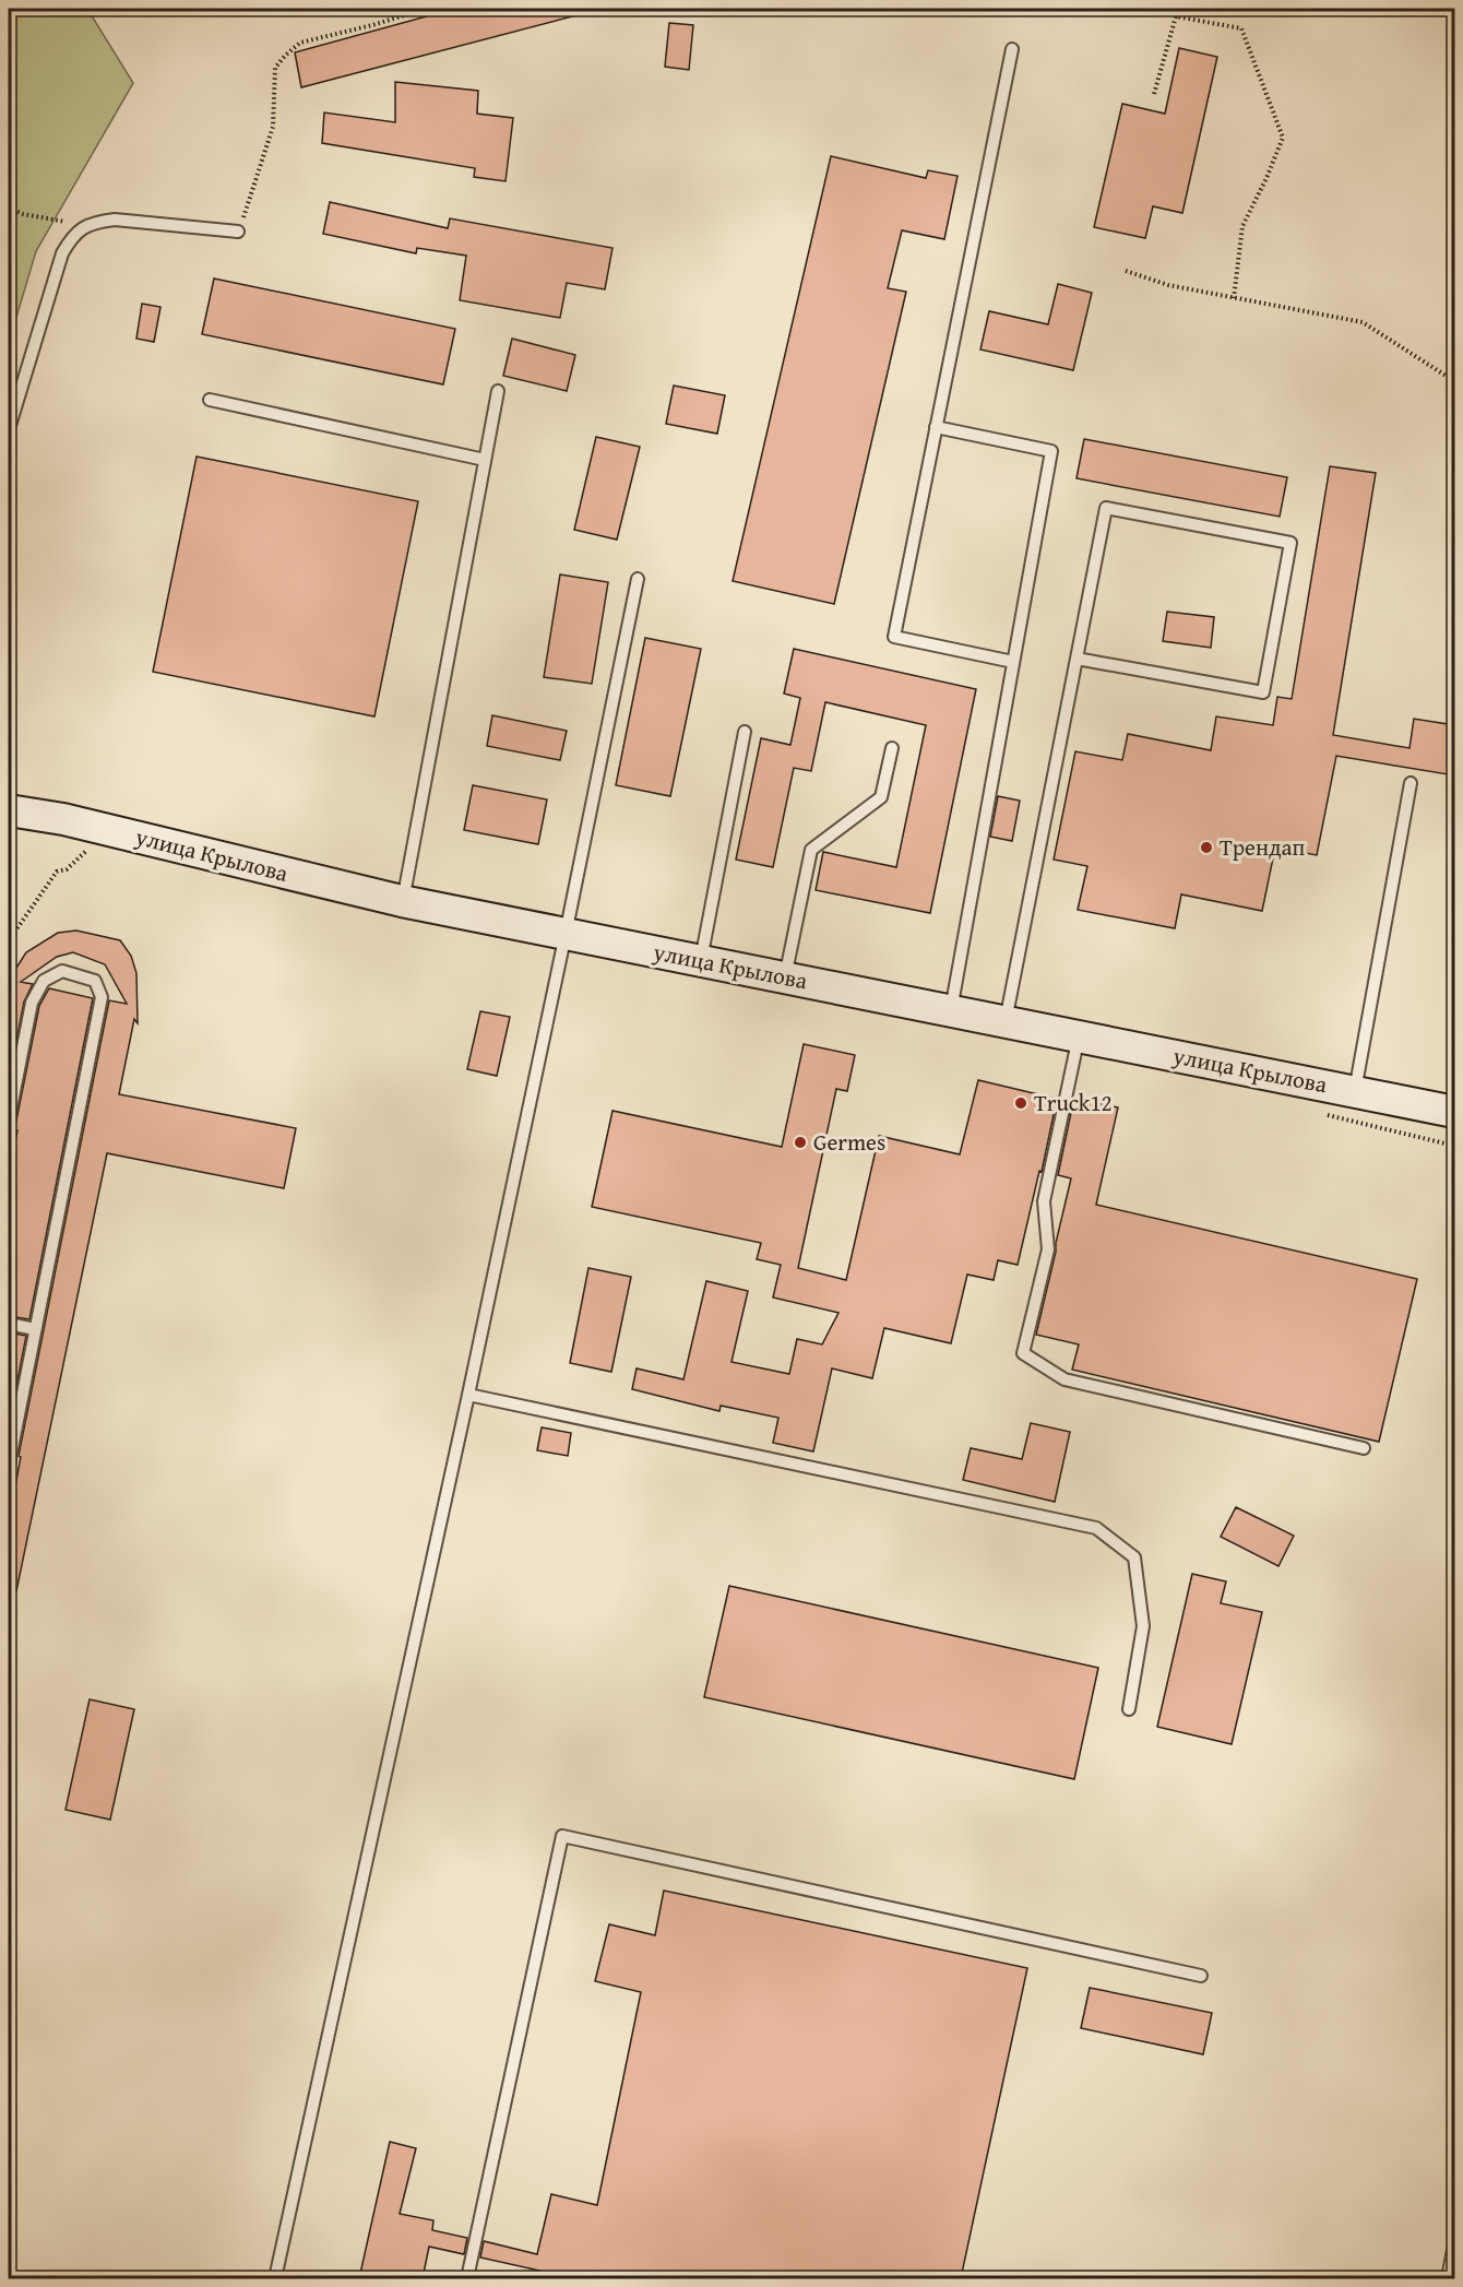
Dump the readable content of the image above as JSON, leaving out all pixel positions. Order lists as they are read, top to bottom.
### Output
{
  "streets": {
    "street": ["улица Крылова"]
  },
  "places": ["Трендап", "Truck12", "Germes"]
}
